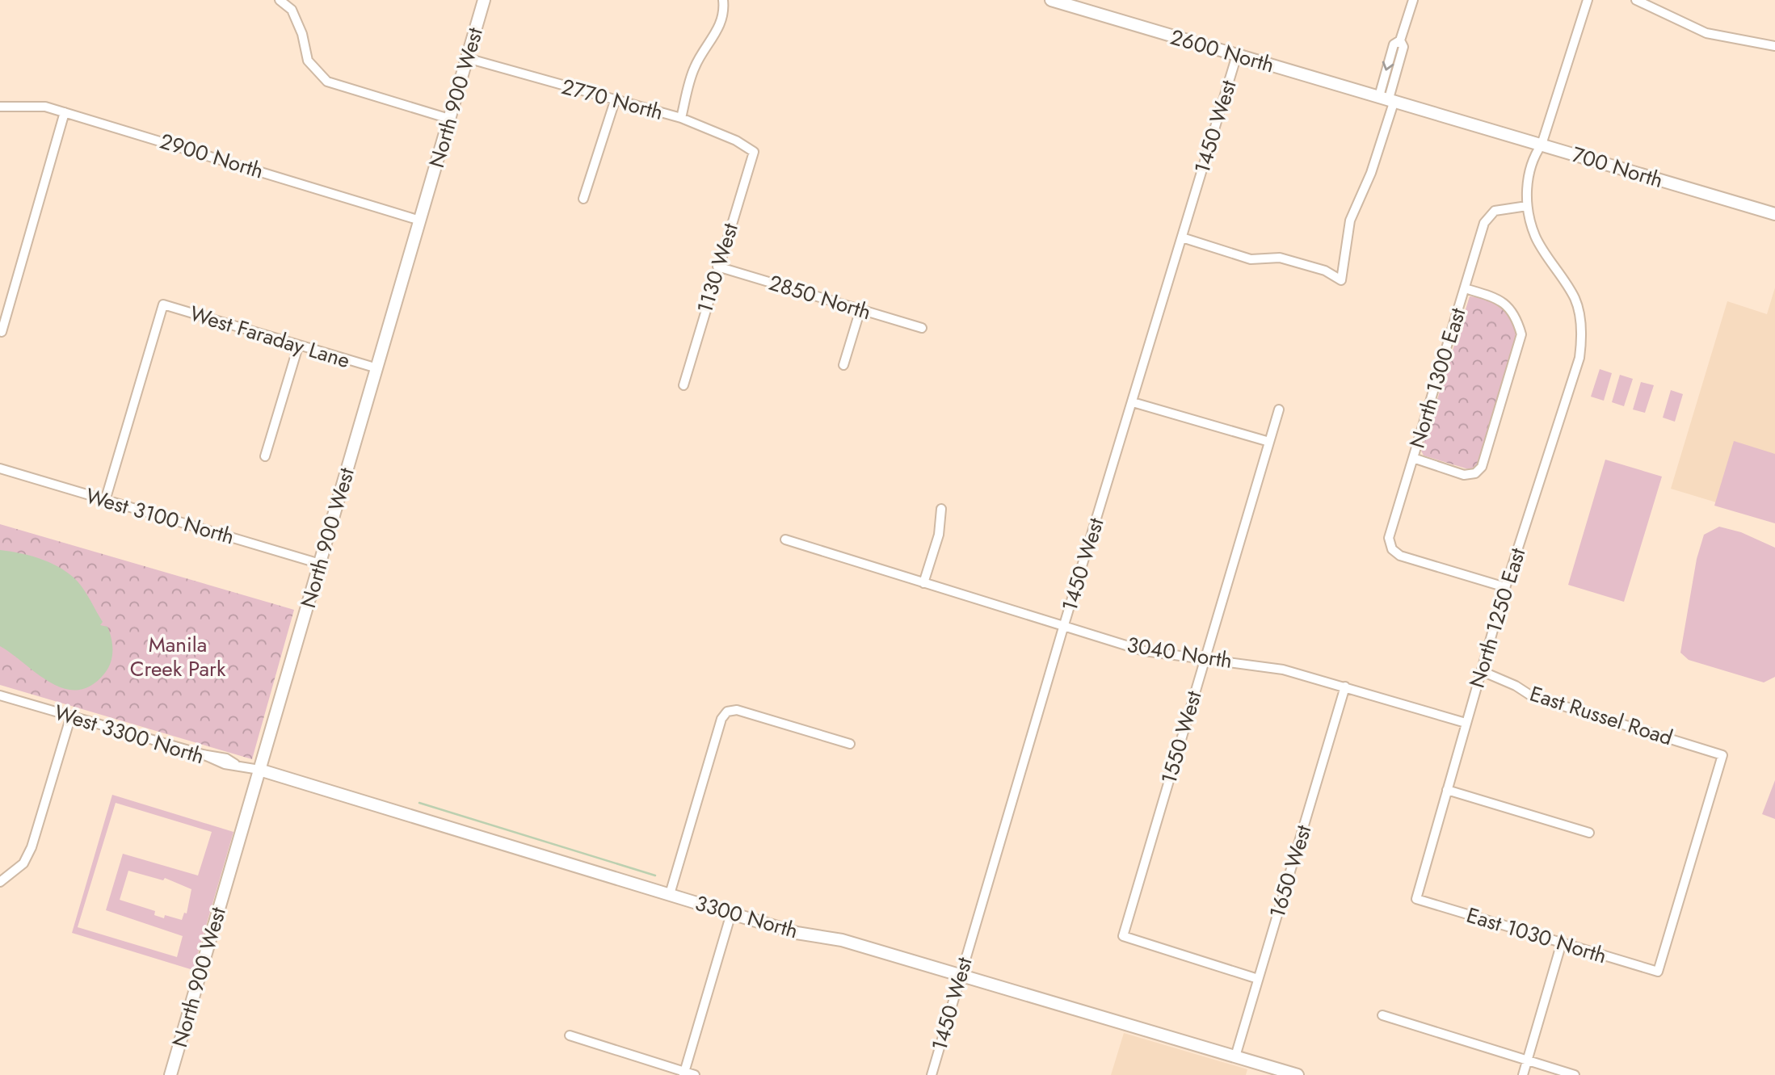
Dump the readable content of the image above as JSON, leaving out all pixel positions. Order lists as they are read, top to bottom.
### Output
{
  "streets": {
    "street": [
      "2600 North",
      "North 900 West",
      "2770 North",
      "1450 West",
      "2900 North",
      "700 North",
      "1130 West",
      "2850 North",
      "West Faraday Lane",
      "North 1300 East",
      "West 3100 North",
      "North 1250 East",
      "3040 North",
      "East Russel Road",
      "West 3300 North",
      "1550 West",
      "1650 West",
      "3300 North",
      "East 1030 North"
    ]
  },
  "crossings": [
    ["2600 North", "1450 West"],
    ["2600 North", "700 North"],
    ["North 900 West", "2770 North"],
    ["North 900 West", "2900 North"],
    ["North 900 West", "West Faraday Lane"],
    ["North 900 West", "West 3100 North"],
    ["North 900 West", "West 3300 North"],
    ["North 900 West", "3300 North"],
    ["2770 North", "1130 West"],
    ["1450 West", "3040 North"],
    ["1450 West", "3300 North"],
    ["1130 West", "2850 North"],
    ["West Faraday Lane", "West 3100 North"],
    ["North 1300 East", "North 1250 East"],
    ["North 1250 East", "3040 North"],
    ["North 1250 East", "East Russel Road"],
    ["North 1250 East", "East 1030 North"],
    ["3040 North", "1550 West"],
    ["3040 North", "1650 West"],
    ["East Russel Road", "East 1030 North"],
    ["West 3300 North", "3300 North"],
    ["1550 West", "1650 West"],
    ["1650 West", "3300 North"]
  ],
  "parks": ["Manila Creek Park"]
}
